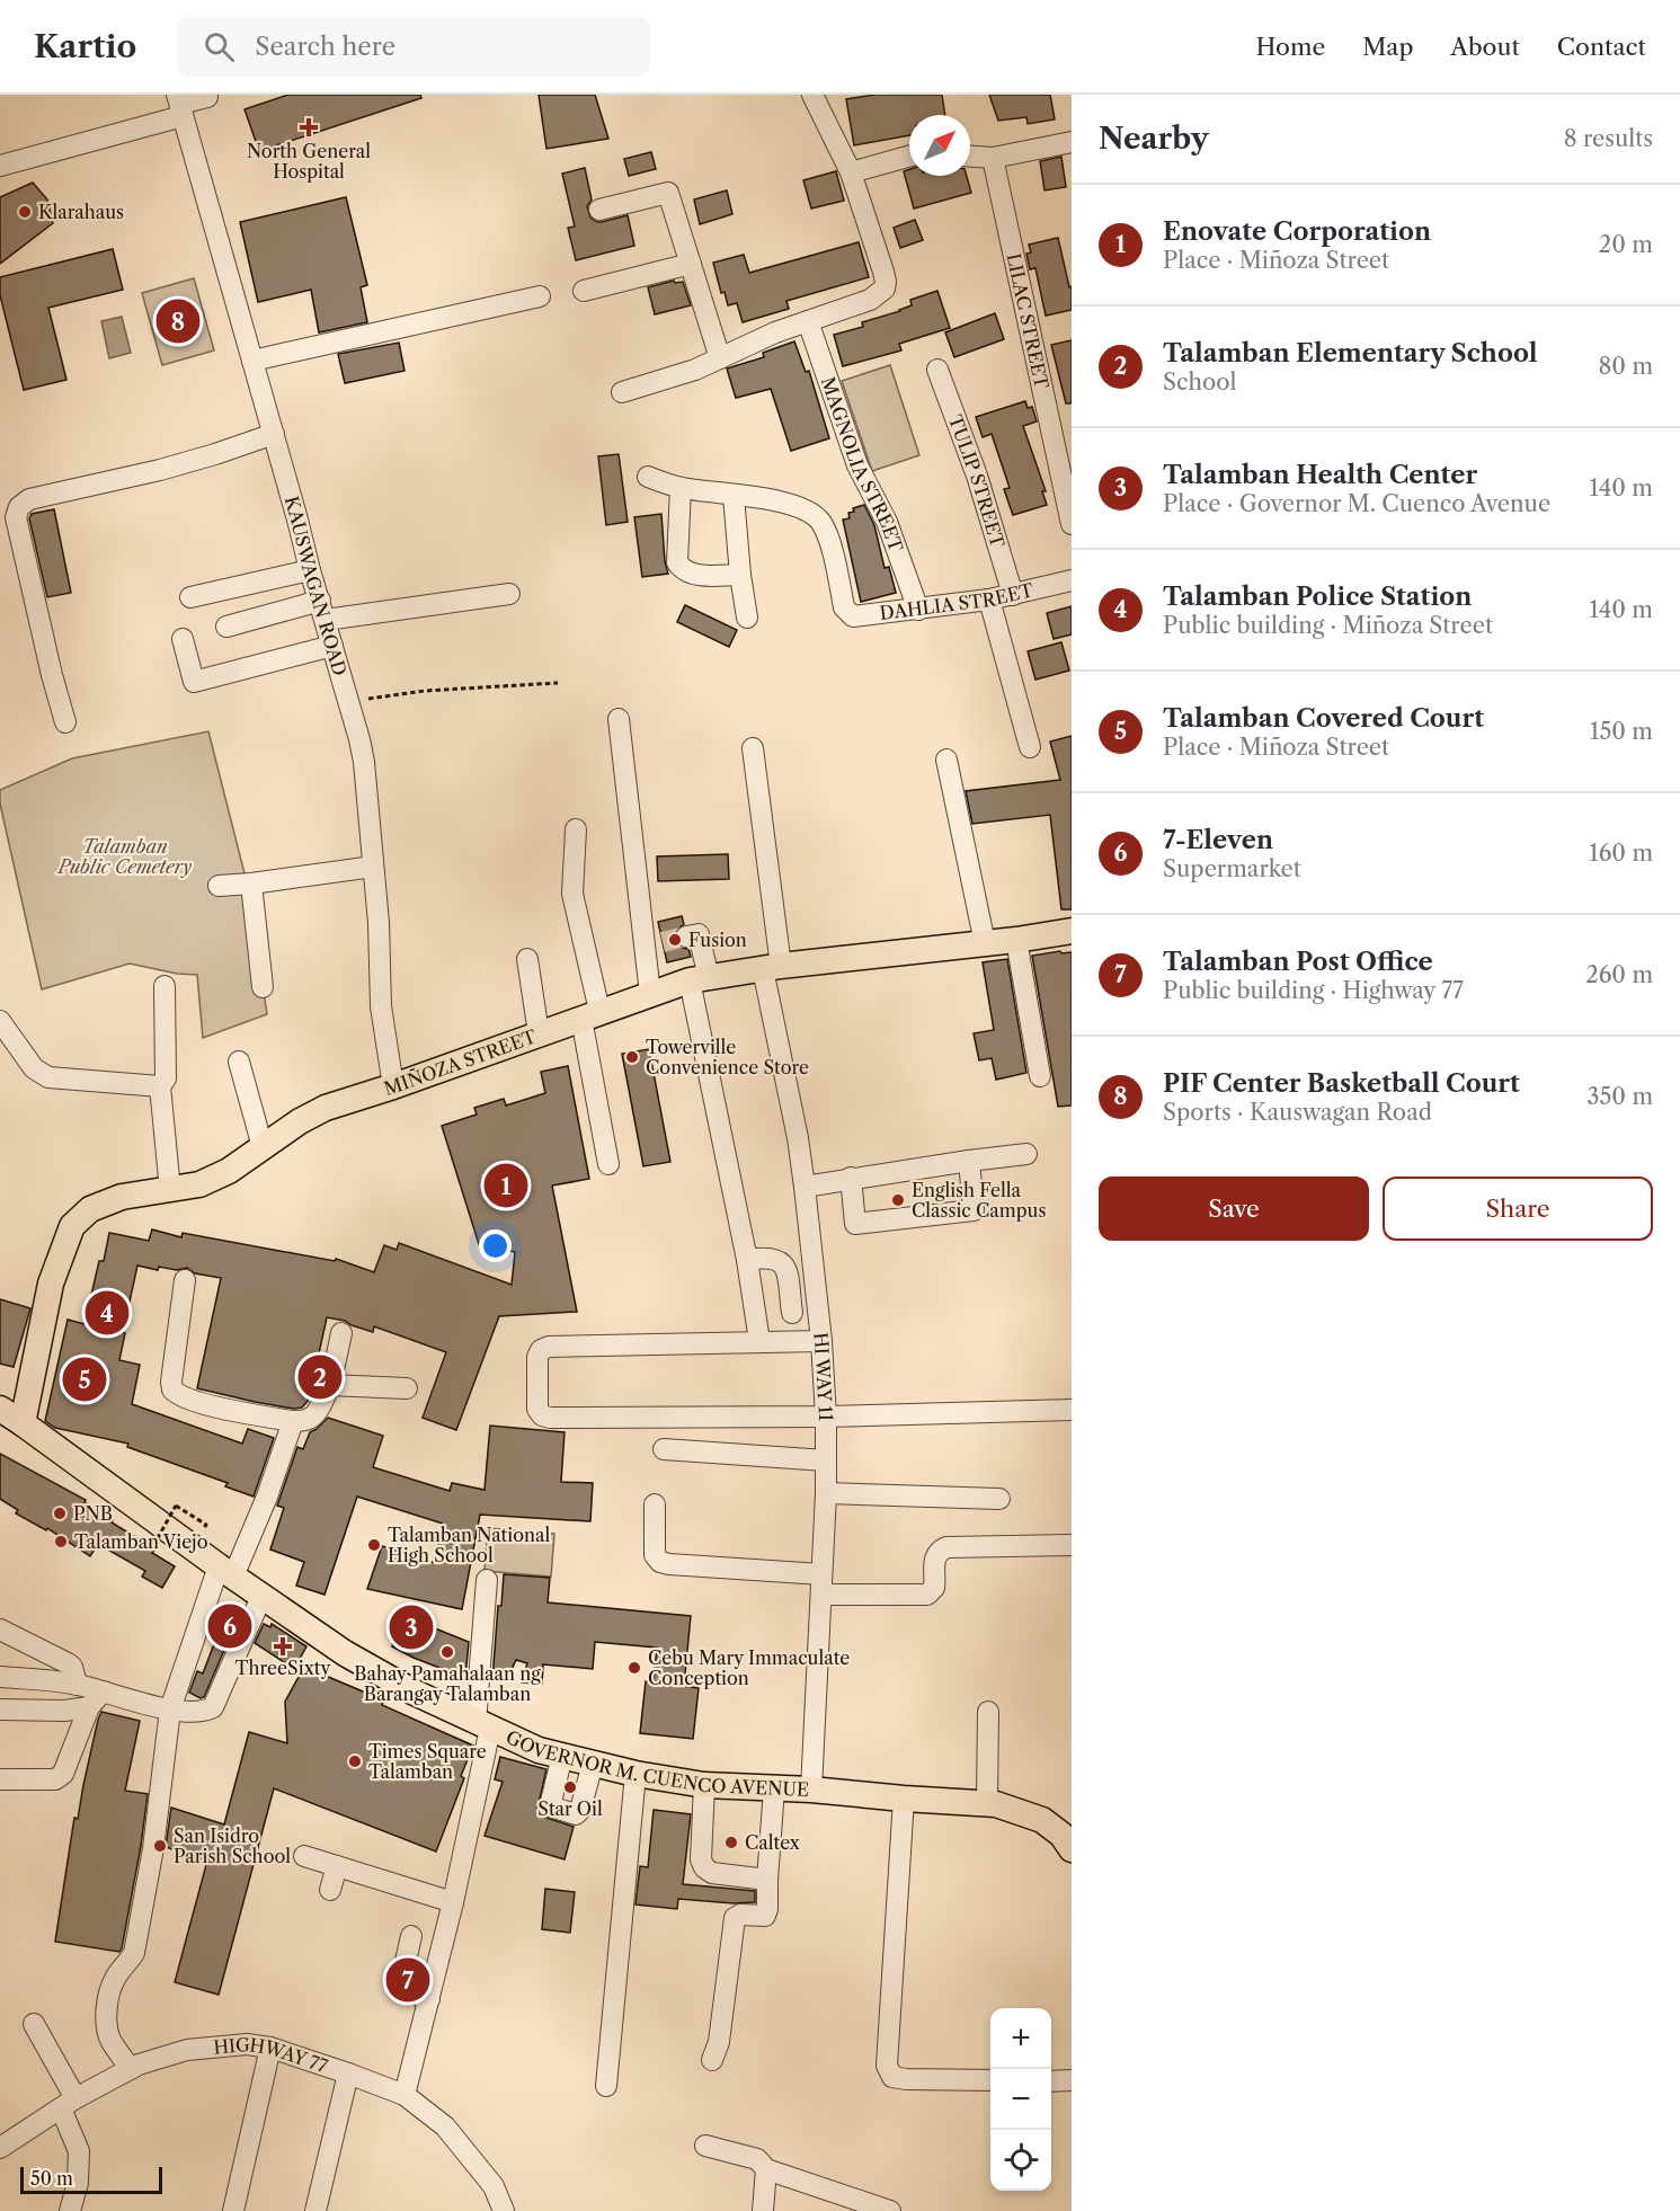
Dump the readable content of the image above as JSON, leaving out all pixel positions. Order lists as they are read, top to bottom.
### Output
{
  "streets": {
    "main road": ["MIÑOZA STREET", "GOVERNOR M. CUENCO AVENUE"],
    "street": [
      "LILAC STREET",
      "MAGNOLIA STREET",
      "TULIP STREET",
      "KAUSWAGAN ROAD",
      "DAHLIA STREET",
      "HI WAY 11",
      "HIGHWAY 77"
    ]
  },
  "crossings": [
    ["MAGNOLIA STREET", "DAHLIA STREET"],
    ["TULIP STREET", "DAHLIA STREET"],
    ["KAUSWAGAN ROAD", "MIÑOZA STREET"],
    ["MIÑOZA STREET", "HI WAY 11"],
    ["MIÑOZA STREET", "GOVERNOR M. CUENCO AVENUE"],
    ["HI WAY 11", "GOVERNOR M. CUENCO AVENUE"]
  ],
  "parks": ["Talamban Public Cemetery"],
  "places": {
    "health": ["North General Hospital", "ThreeSixty"],
    "other": [
      "Klarahaus",
      "Fusion",
      "Towerville Convenience Store",
      "English Fella Classic Campus",
      "PNB",
      "Talamban Viejo",
      "Talamban National High School",
      "Bahay Pamahalaan ng Barangay Talamban",
      "Cebu Mary Immaculate Conception",
      "Times Square Talamban",
      "Star Oil",
      "Caltex",
      "San Isidro Parish School"
    ]
  },
  "scale_bar": "50 m",
  "north": "top right",
  "page": {
    "header": "Kartio",
    "search": "Search here",
    "nav": [
      "Home",
      "Map",
      "About",
      "Contact"
    ],
    "heading": ["Nearby", "8 results"],
    "list": [
      {
        "mark": "1",
        "name": "Enovate Corporation",
        "note": "Place · Miñoza Street",
        "value": "20 m"
      },
      {
        "mark": "2",
        "name": "Talamban Elementary School",
        "note": "School",
        "value": "80 m"
      },
      {
        "mark": "3",
        "name": "Talamban Health Center",
        "note": "Place · Governor M. Cuenco Avenue",
        "value": "140 m"
      },
      {
        "mark": "4",
        "name": "Talamban Police Station",
        "note": "Public building · Miñoza Street",
        "value": "140 m"
      },
      {
        "mark": "5",
        "name": "Talamban Covered Court",
        "note": "Place · Miñoza Street",
        "value": "150 m"
      },
      {
        "mark": "6",
        "name": "7-Eleven",
        "note": "Supermarket",
        "value": "160 m"
      },
      {
        "mark": "7",
        "name": "Talamban Post Office",
        "note": "Public building · Highway 77",
        "value": "260 m"
      },
      {
        "mark": "8",
        "name": "PIF Center Basketball Court",
        "note": "Sports · Kauswagan Road",
        "value": "350 m"
      }
    ],
    "pins": [
      "8",
      "1",
      "4",
      "2",
      "5",
      "6",
      "3",
      "7"
    ],
    "buttons": ["Save", "Share"],
    "map_buttons": ["+", "−"],
    "scale": "50 m"
  }
}
